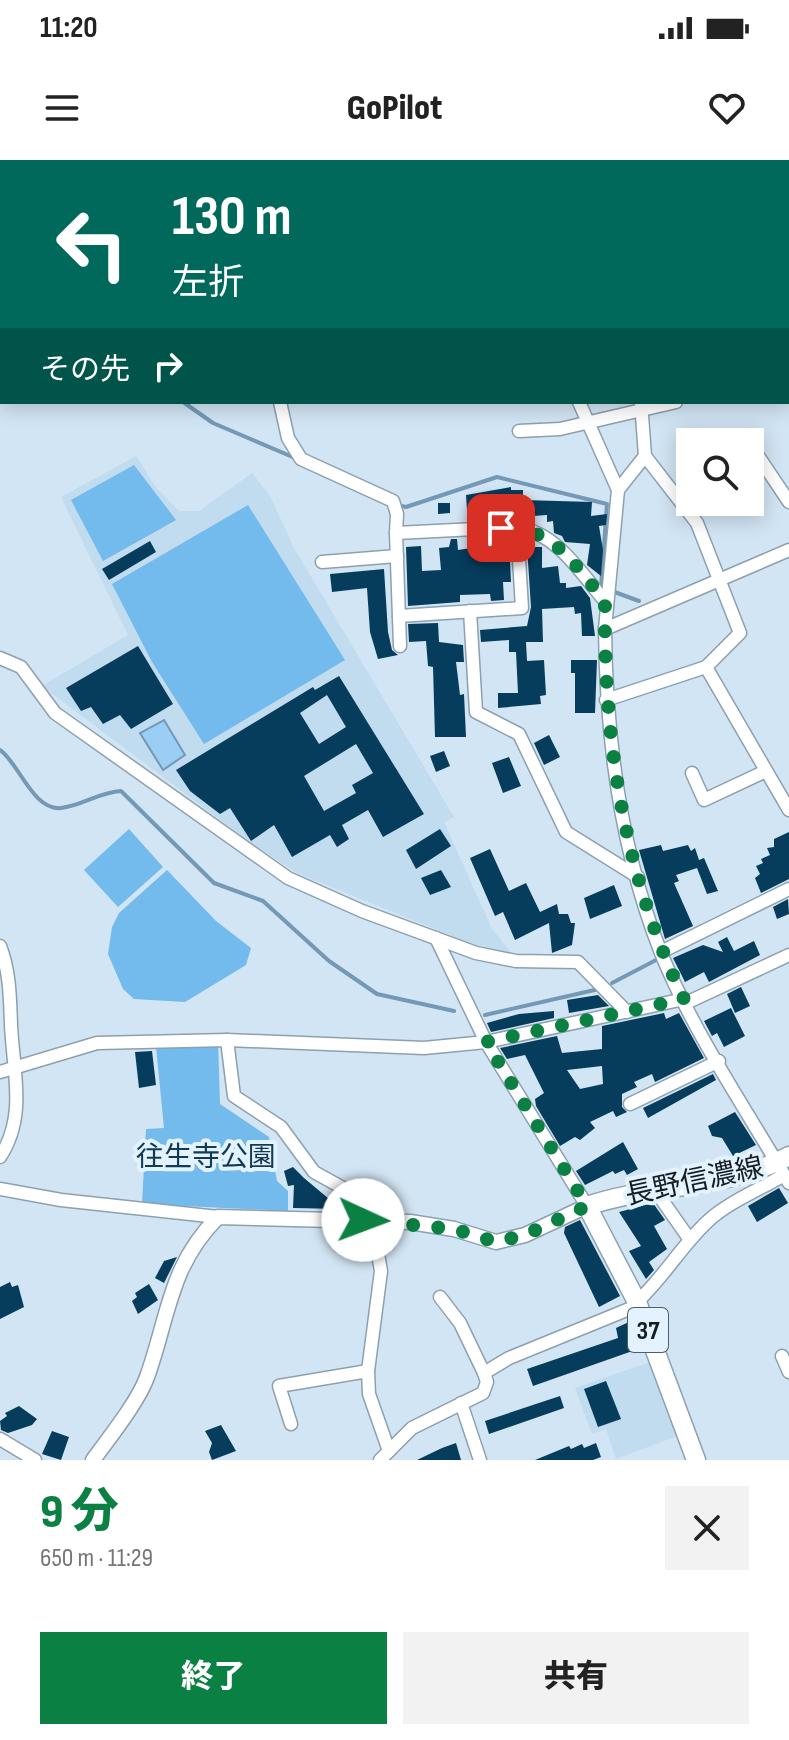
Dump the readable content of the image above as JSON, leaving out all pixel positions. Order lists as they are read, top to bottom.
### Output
{
  "streets": {
    "main road": ["長野信濃線", "37"]
  },
  "parks": ["往生寺公園"],
  "page": {
    "status": "11:20",
    "header": "GoPilot",
    "turn": ["130 m", "左折"],
    "then": "その先",
    "heading": ["9 分", "650 m · 11:29"],
    "buttons": ["終了", "共有"]
  }
}
